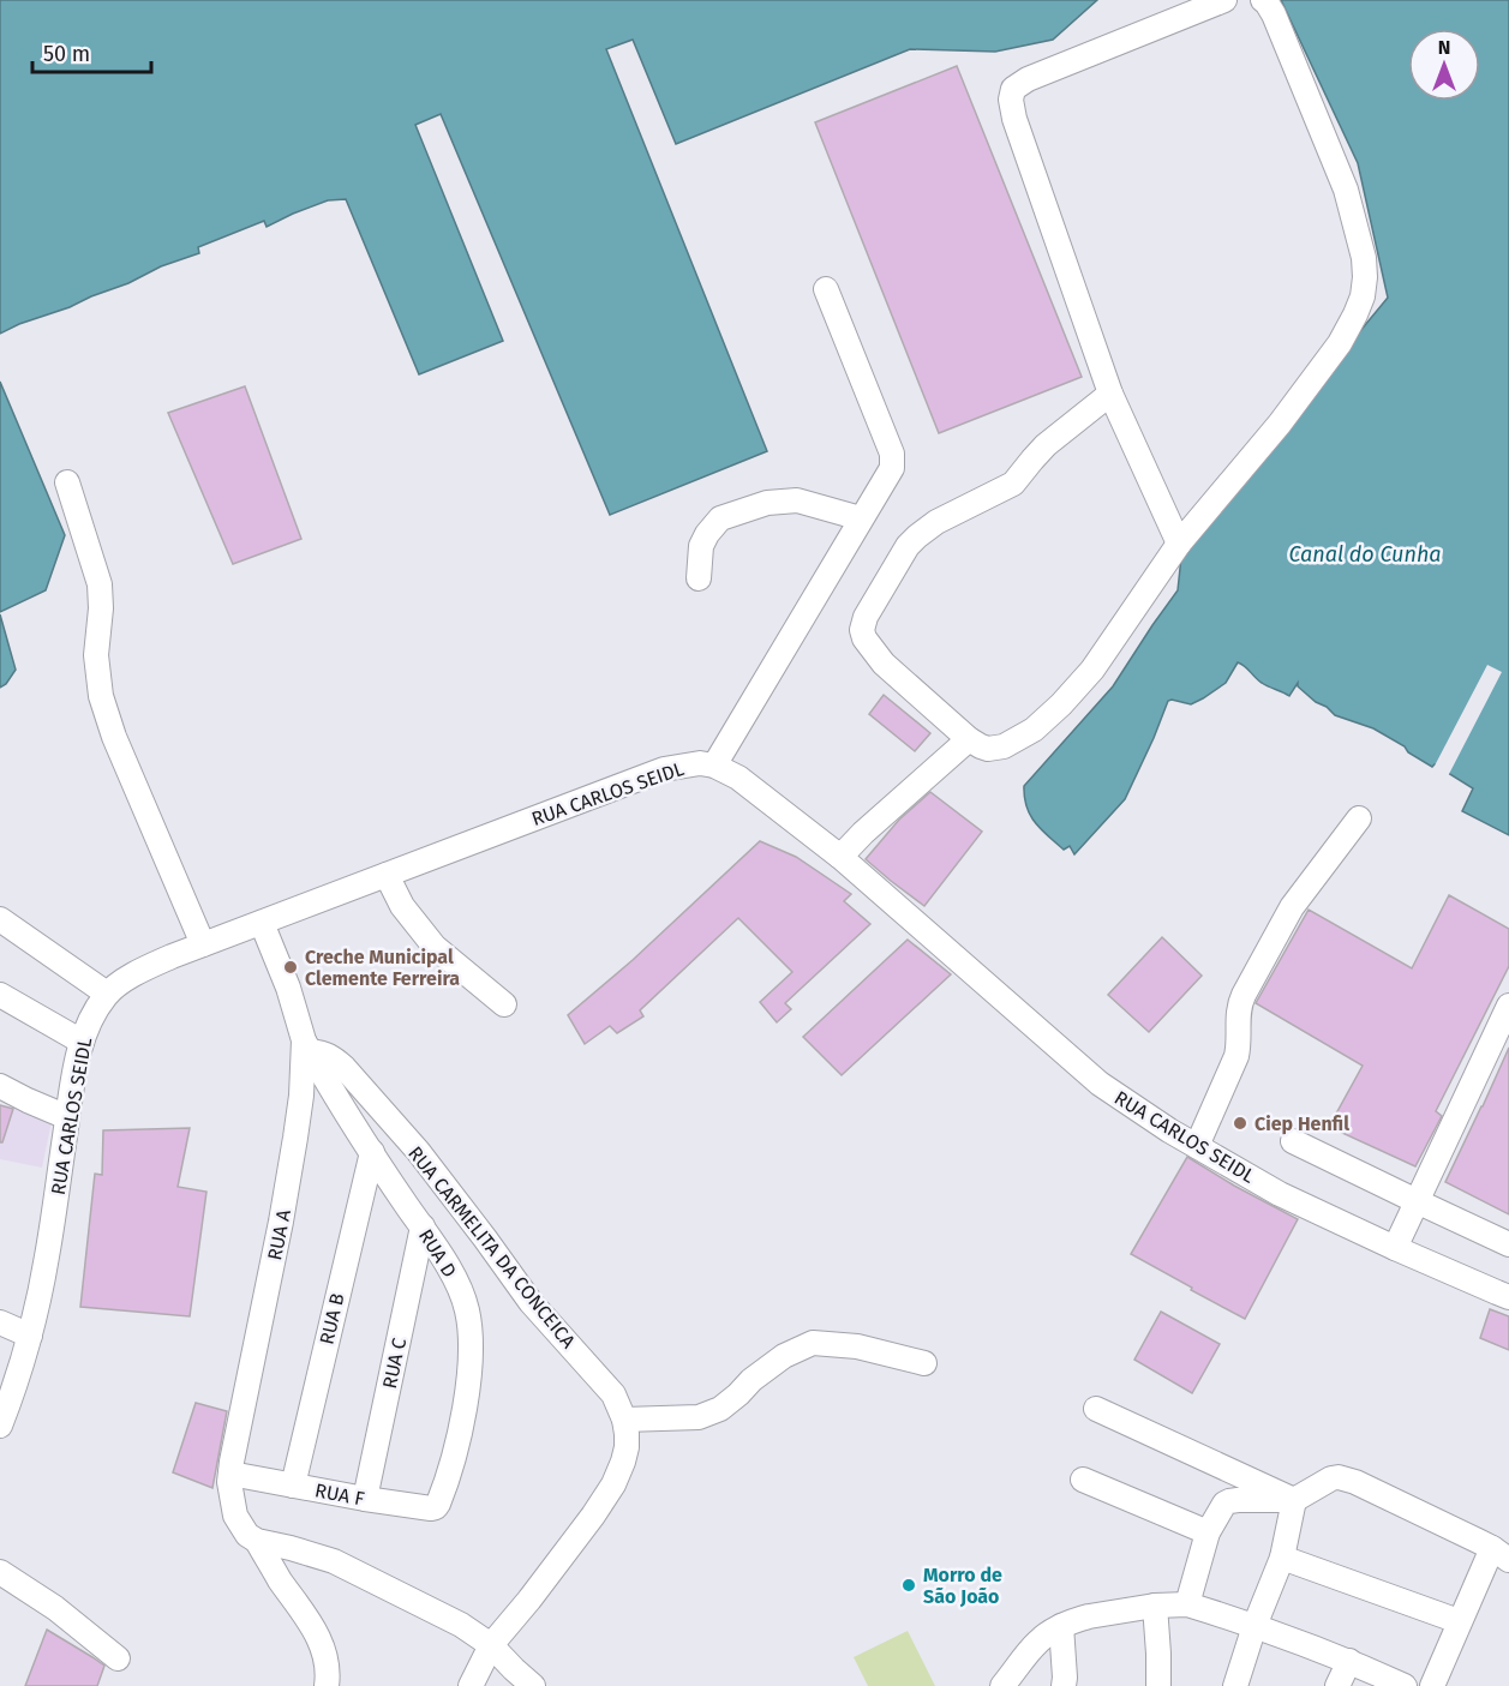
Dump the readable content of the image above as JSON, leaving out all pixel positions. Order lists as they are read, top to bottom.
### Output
{
  "streets": {
    "street": [
      "RUA CARLOS SEIDL",
      "RUA A",
      "RUA CARMELITA DA CONCEICA",
      "RUA D",
      "RUA B",
      "RUA C",
      "RUA F"
    ]
  },
  "crossings": [
    ["RUA CARLOS SEIDL", "RUA A"],
    ["RUA A", "RUA CARMELITA DA CONCEICA"],
    ["RUA A", "RUA D"],
    ["RUA A", "RUA F"],
    ["RUA CARMELITA DA CONCEICA", "RUA D"],
    ["RUA D", "RUA B"],
    ["RUA D", "RUA C"],
    ["RUA D", "RUA F"],
    ["RUA B", "RUA F"],
    ["RUA C", "RUA F"]
  ],
  "water": ["Canal do Cunha"],
  "places": ["Creche Municipal Clemente Ferreira", "Ciep Henfil", "Morro de São João"],
  "scale_bar": "50 m",
  "north": "top"
}
